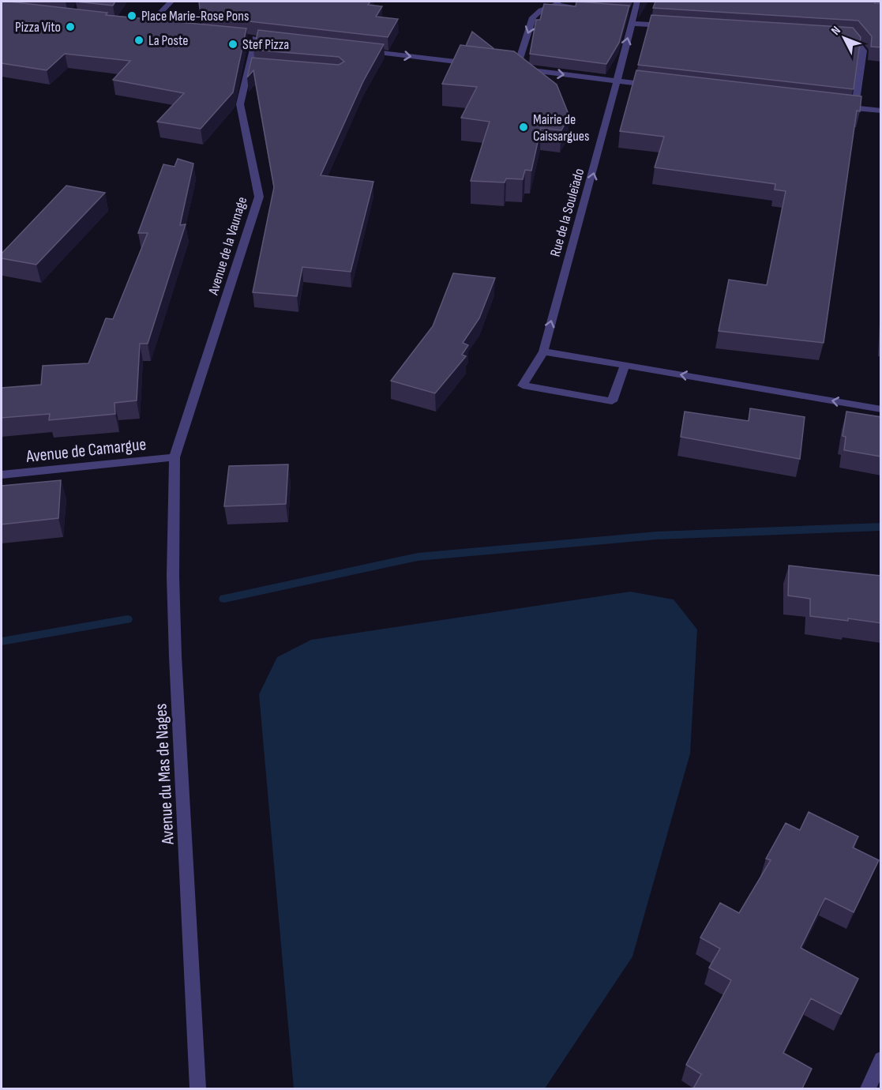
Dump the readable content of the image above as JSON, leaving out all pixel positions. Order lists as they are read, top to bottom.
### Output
{
  "streets": {
    "street": [
      "Rue de la Souleïado",
      "Avenue de la Vaunage",
      "Avenue de Camargue",
      "Avenue du Mas de Nages"
    ]
  },
  "crossings": [
    ["Avenue de la Vaunage", "Avenue de Camargue"],
    ["Avenue de la Vaunage", "Avenue du Mas de Nages"],
    ["Avenue de Camargue", "Avenue du Mas de Nages"]
  ],
  "one_way": ["Rue de la Souleïado"],
  "places": [
    "Place Marie-Rose Pons",
    "Pizza Vito",
    "La Poste",
    "Stef Pizza",
    "Mairie de Caissargues"
  ],
  "north": "top left"
}
